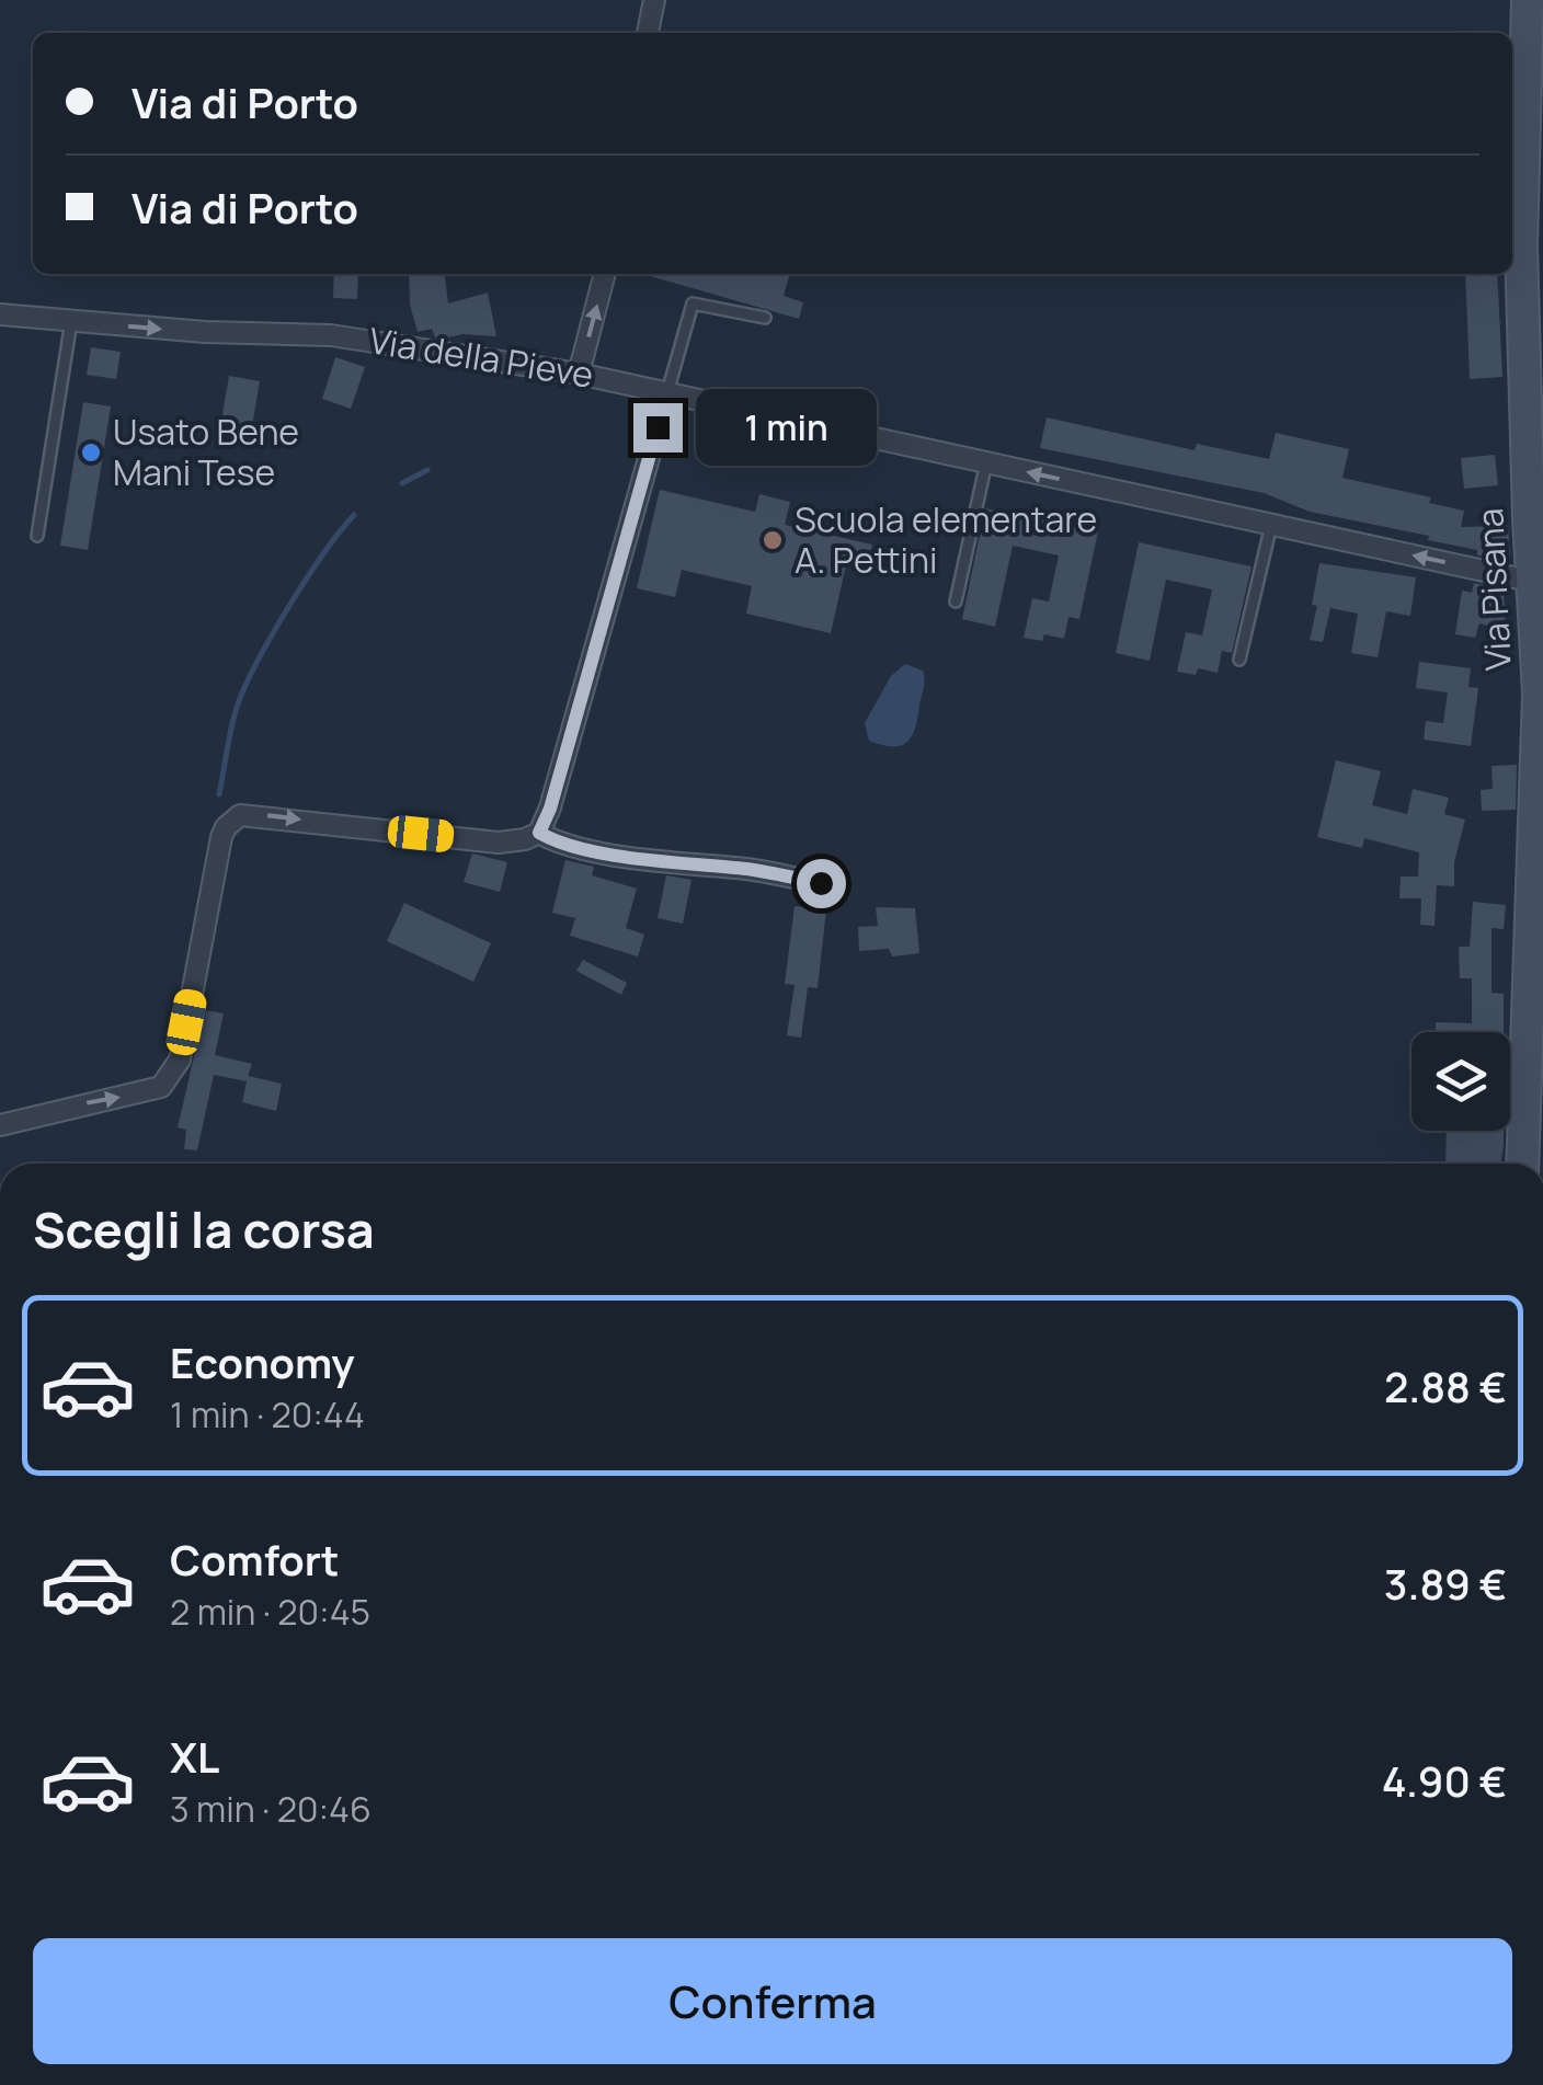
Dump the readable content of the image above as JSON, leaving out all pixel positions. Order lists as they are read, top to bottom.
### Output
{
  "streets": {
    "main road": ["Via Pisana"],
    "street": ["Via della Pieve"]
  },
  "crossings": [
    ["Via della Pieve", "Via Pisana"]
  ],
  "places": ["Usato Bene Mani Tese", "Scuola elementare A. Pettini"],
  "page": {
    "banner": ["Via di Porto", "Via di Porto"],
    "bubble": "1 min",
    "heading": "Scegli la corsa",
    "list": [
      {
        "name": "Economy",
        "note": "1 min · 20:44",
        "value": "2.88 €"
      },
      {
        "name": "Comfort",
        "note": "2 min · 20:45",
        "value": "3.89 €"
      },
      {
        "name": "XL",
        "note": "3 min · 20:46",
        "value": "4.90 €"
      }
    ],
    "buttons": "Conferma"
  }
}
